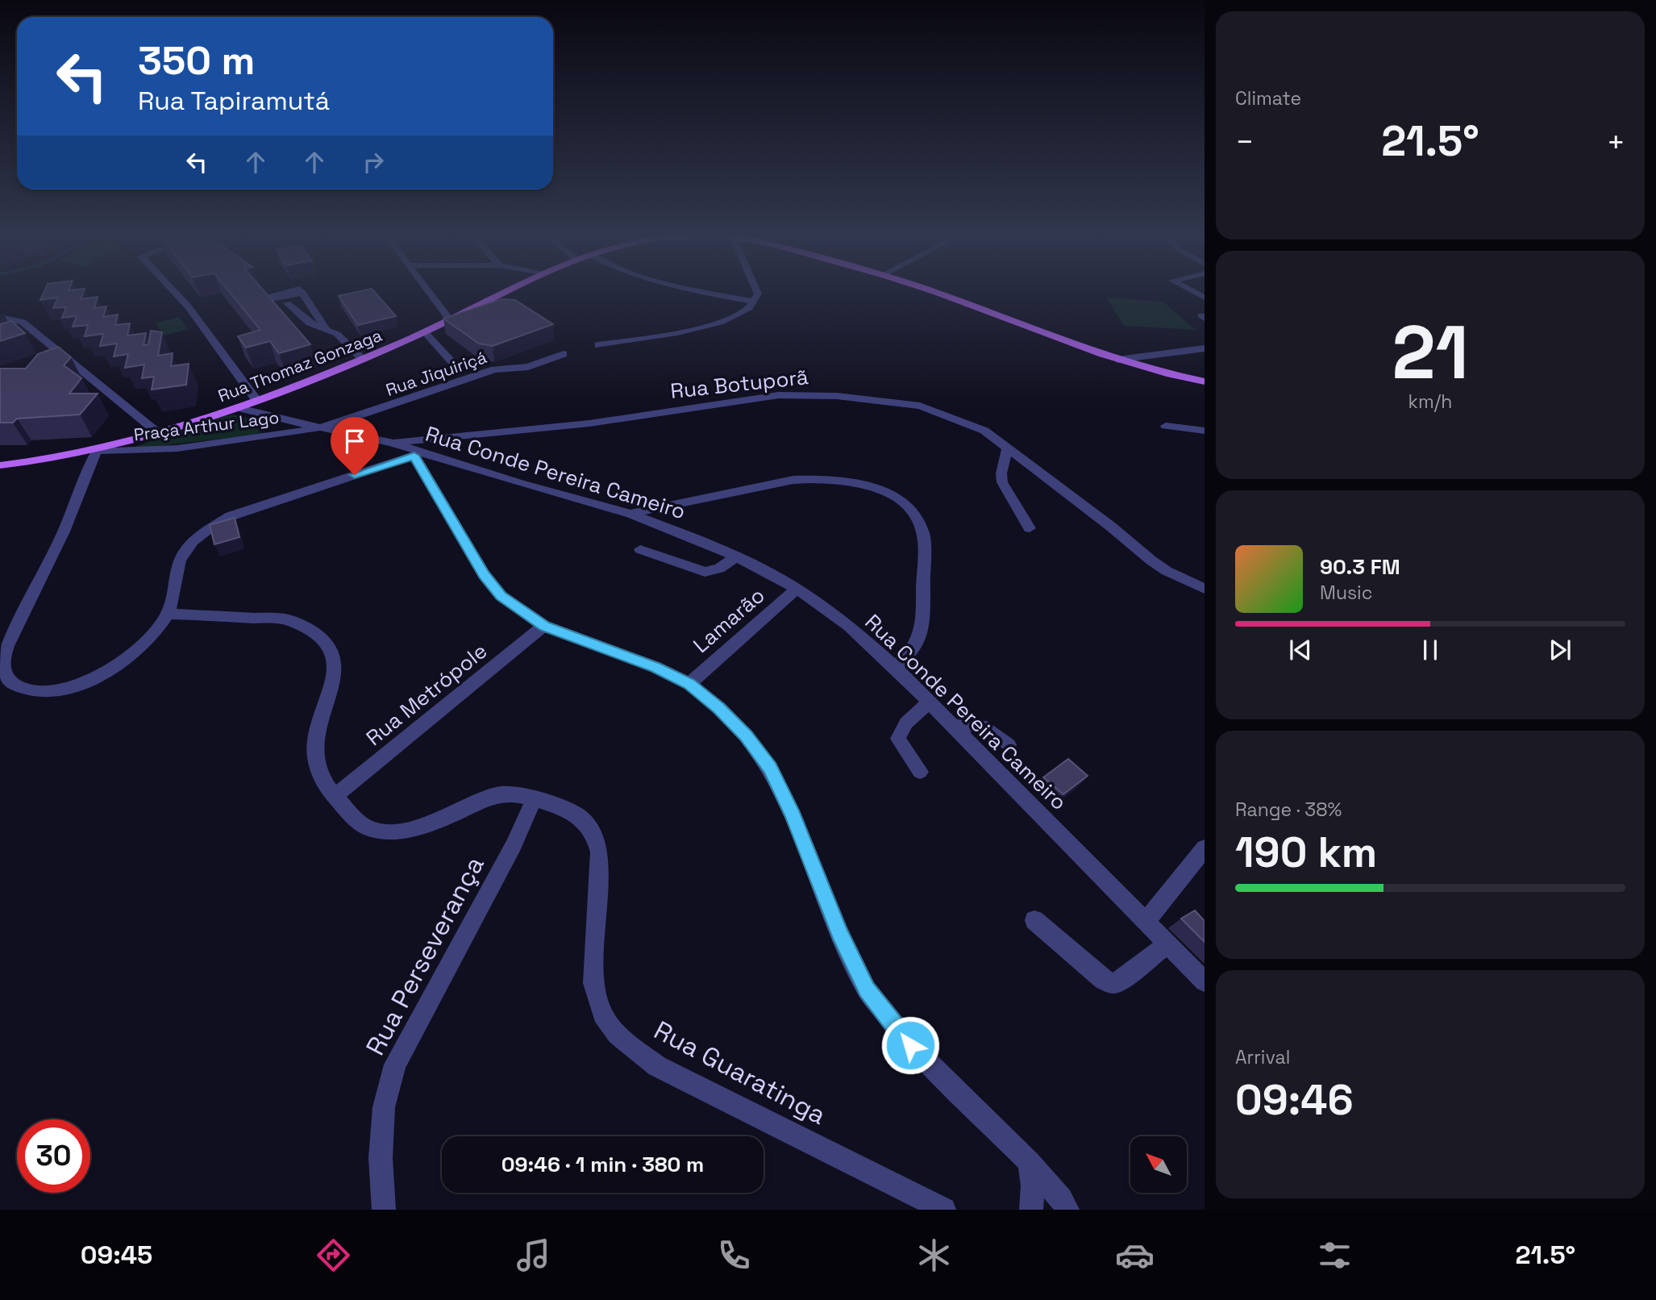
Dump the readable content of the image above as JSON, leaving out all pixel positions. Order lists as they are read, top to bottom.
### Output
{
  "streets": {
    "main road": ["Rua Thomaz Gonzaga"],
    "street": [
      "Rua Jiquiriçá",
      "Rua Botuporã",
      "Praça Arthur Lago",
      "Rua Conde Pereira Cameiro",
      "Lamarão",
      "Rua Metrópole",
      "Rua Perseverança",
      "Rua Guaratinga"
    ]
  },
  "crossings": [
    ["Rua Thomaz Gonzaga", "Praça Arthur Lago"],
    ["Rua Thomaz Gonzaga", "Rua Conde Pereira Cameiro"],
    ["Rua Jiquiriçá", "Praça Arthur Lago"],
    ["Rua Jiquiriçá", "Rua Conde Pereira Cameiro"],
    ["Rua Botuporã", "Rua Conde Pereira Cameiro"],
    ["Praça Arthur Lago", "Rua Conde Pereira Cameiro"],
    ["Rua Conde Pereira Cameiro", "Lamarão"],
    ["Rua Metrópole", "Rua Guaratinga"],
    ["Rua Perseverança", "Rua Guaratinga"]
  ],
  "north": "top left",
  "page": {
    "tile": [
      "Climate",
      ["21", "km/h"],
      ["Range · 38%", "190 km"],
      ["Arrival", "09:46"]
    ],
    "turn": ["350 m", "Rua Tapiramutá"],
    "heat": ["−", "21.5°", "+"],
    "song": ["90.3 FM", "Music"],
    "limit": "30",
    "trip": "09:46 · 1 min · 380 m",
    "tabs": ["09:45", "21.5°"]
  }
}
